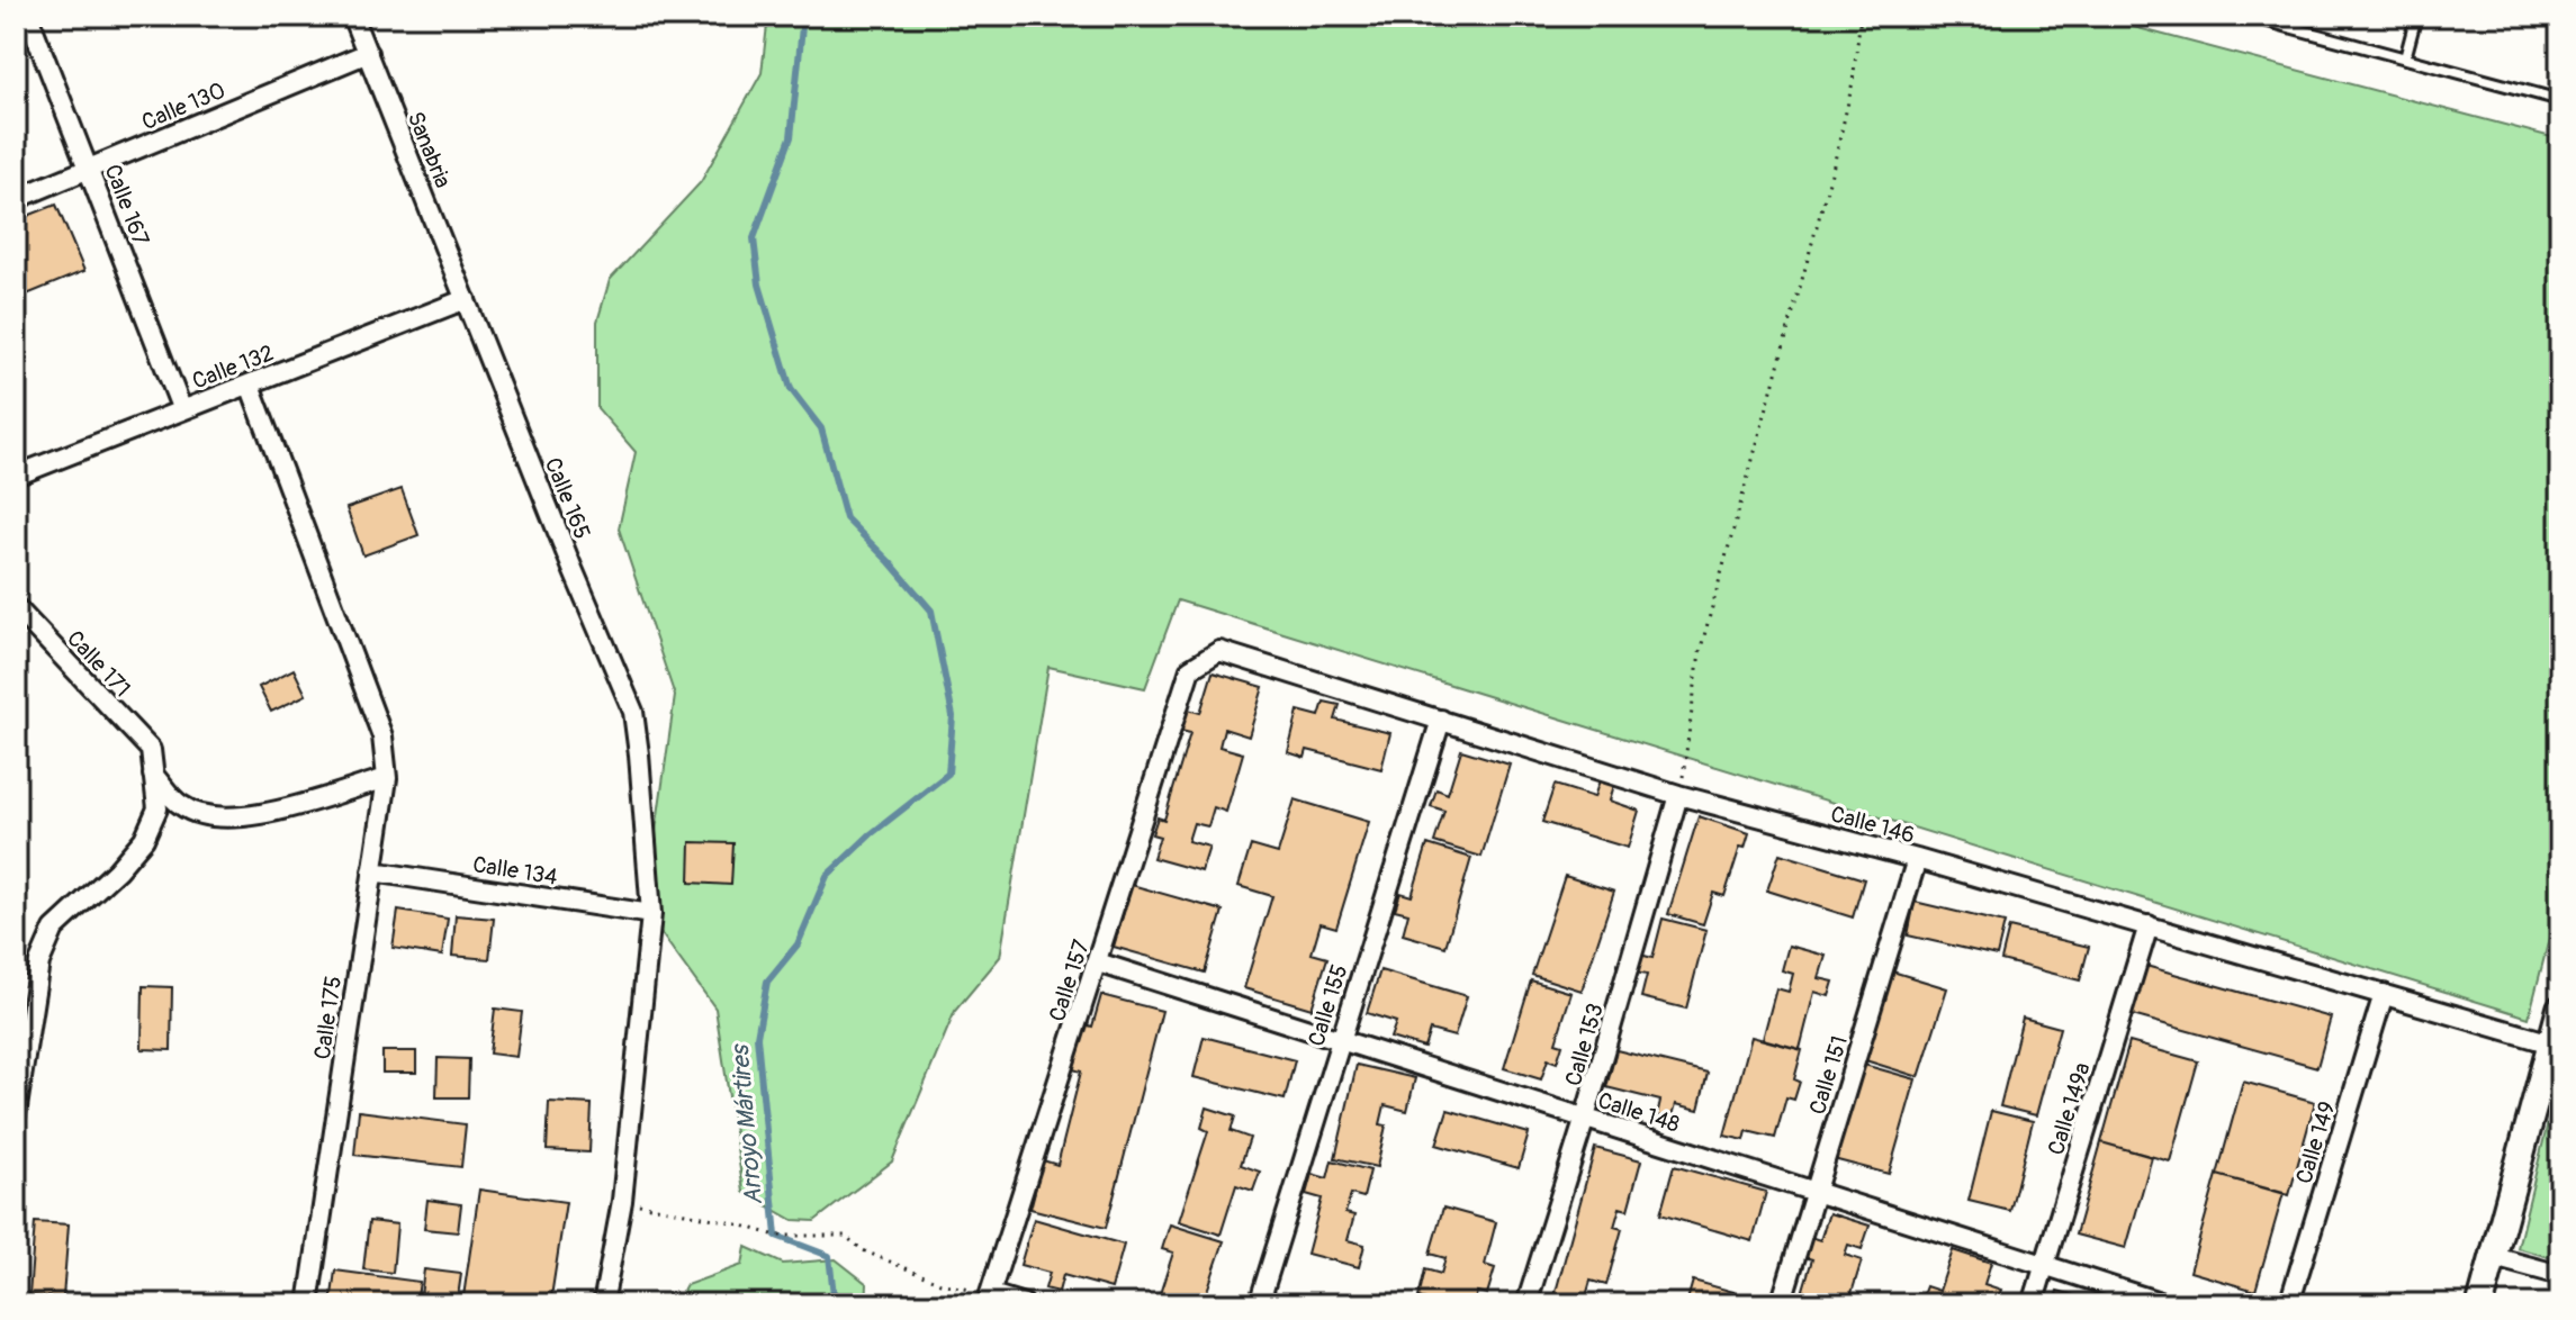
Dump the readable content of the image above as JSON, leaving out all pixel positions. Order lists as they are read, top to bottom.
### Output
{
  "streets": {
    "street": [
      "Calle 130",
      "Sanabria",
      "Calle 167",
      "Calle 132",
      "Calle 165",
      "Calle 171",
      "Calle 146",
      "Calle 134",
      "Calle 157",
      "Calle 155",
      "Calle 175",
      "Calle 153",
      "Calle 151",
      "Calle 149a",
      "Calle 148",
      "Calle 149"
    ]
  },
  "crossings": [
    ["Calle 130", "Sanabria"],
    ["Calle 130", "Calle 167"],
    ["Sanabria", "Calle 132"],
    ["Sanabria", "Calle 165"],
    ["Calle 167", "Calle 132"],
    ["Calle 132", "Calle 165"],
    ["Calle 132", "Calle 175"],
    ["Calle 165", "Calle 134"],
    ["Calle 146", "Calle 157"],
    ["Calle 146", "Calle 155"],
    ["Calle 146", "Calle 153"],
    ["Calle 146", "Calle 151"],
    ["Calle 146", "Calle 149a"],
    ["Calle 146", "Calle 149"],
    ["Calle 134", "Calle 175"],
    ["Calle 157", "Calle 148"],
    ["Calle 155", "Calle 148"],
    ["Calle 153", "Calle 148"],
    ["Calle 151", "Calle 148"],
    ["Calle 149a", "Calle 148"]
  ],
  "water": ["Arroyo Mártires"]
}
